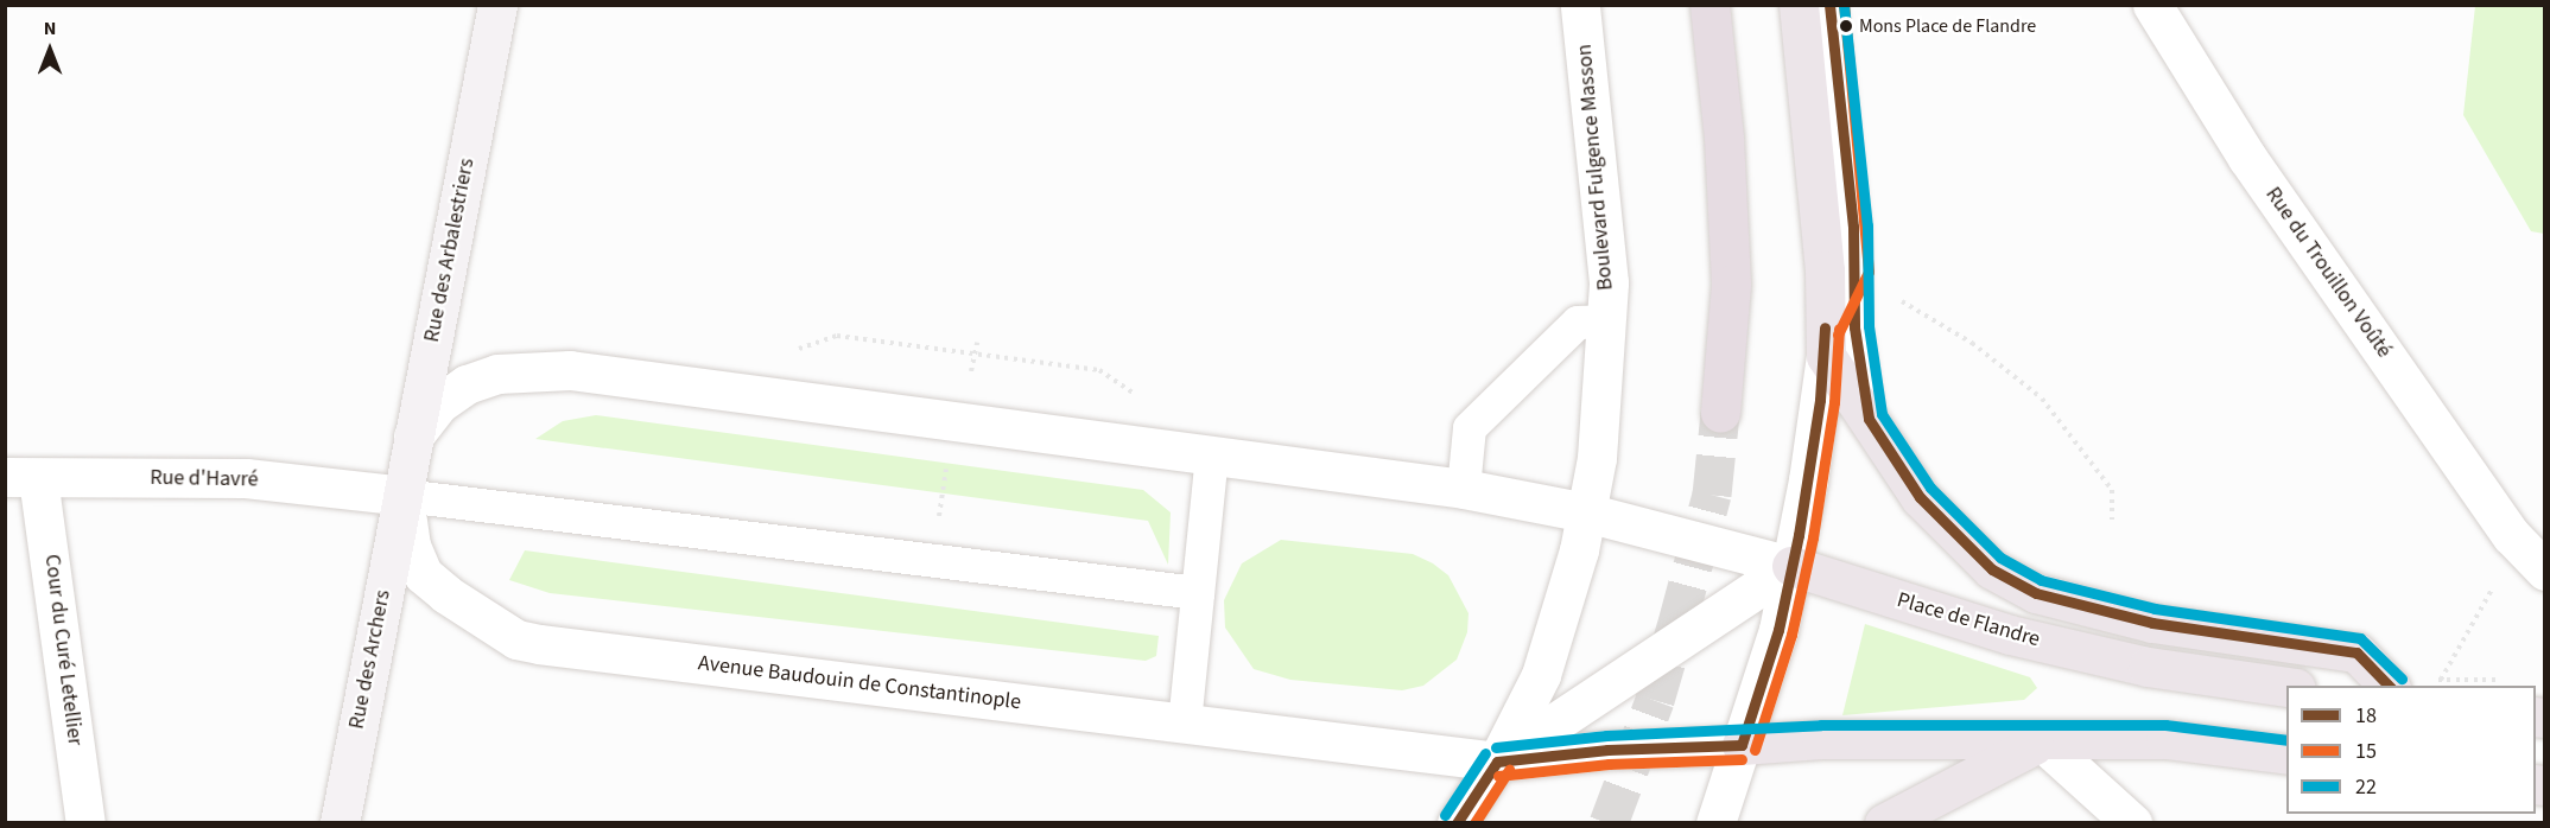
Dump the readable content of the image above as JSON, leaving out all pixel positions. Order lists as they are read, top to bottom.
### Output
{
  "streets": {
    "main road": ["Rue des Arbalestriers", "Place de Flandre", "Rue des Archers"],
    "street": [
      "Boulevard Fulgence Masson",
      "Rue du Trouillon Voûté",
      "Rue d'Havré",
      "Cour du Curé Letellier",
      "Avenue Baudouin de Constantinople"
    ]
  },
  "crossings": [
    ["Boulevard Fulgence Masson", "Place de Flandre"],
    ["Rue des Arbalestriers", "Rue d'Havré"],
    ["Rue des Arbalestriers", "Rue des Archers"],
    ["Rue des Arbalestriers", "Avenue Baudouin de Constantinople"],
    ["Rue d'Havré", "Cour du Curé Letellier"],
    ["Rue d'Havré", "Rue des Archers"],
    ["Rue d'Havré", "Avenue Baudouin de Constantinople"],
    ["Rue des Archers", "Avenue Baudouin de Constantinople"]
  ],
  "places": ["Mons Place de Flandre"],
  "lines": ["transit line 18", "transit line 15", "transit line 22"],
  "legend": ["18", "15", "22"],
  "north": "top"
}
